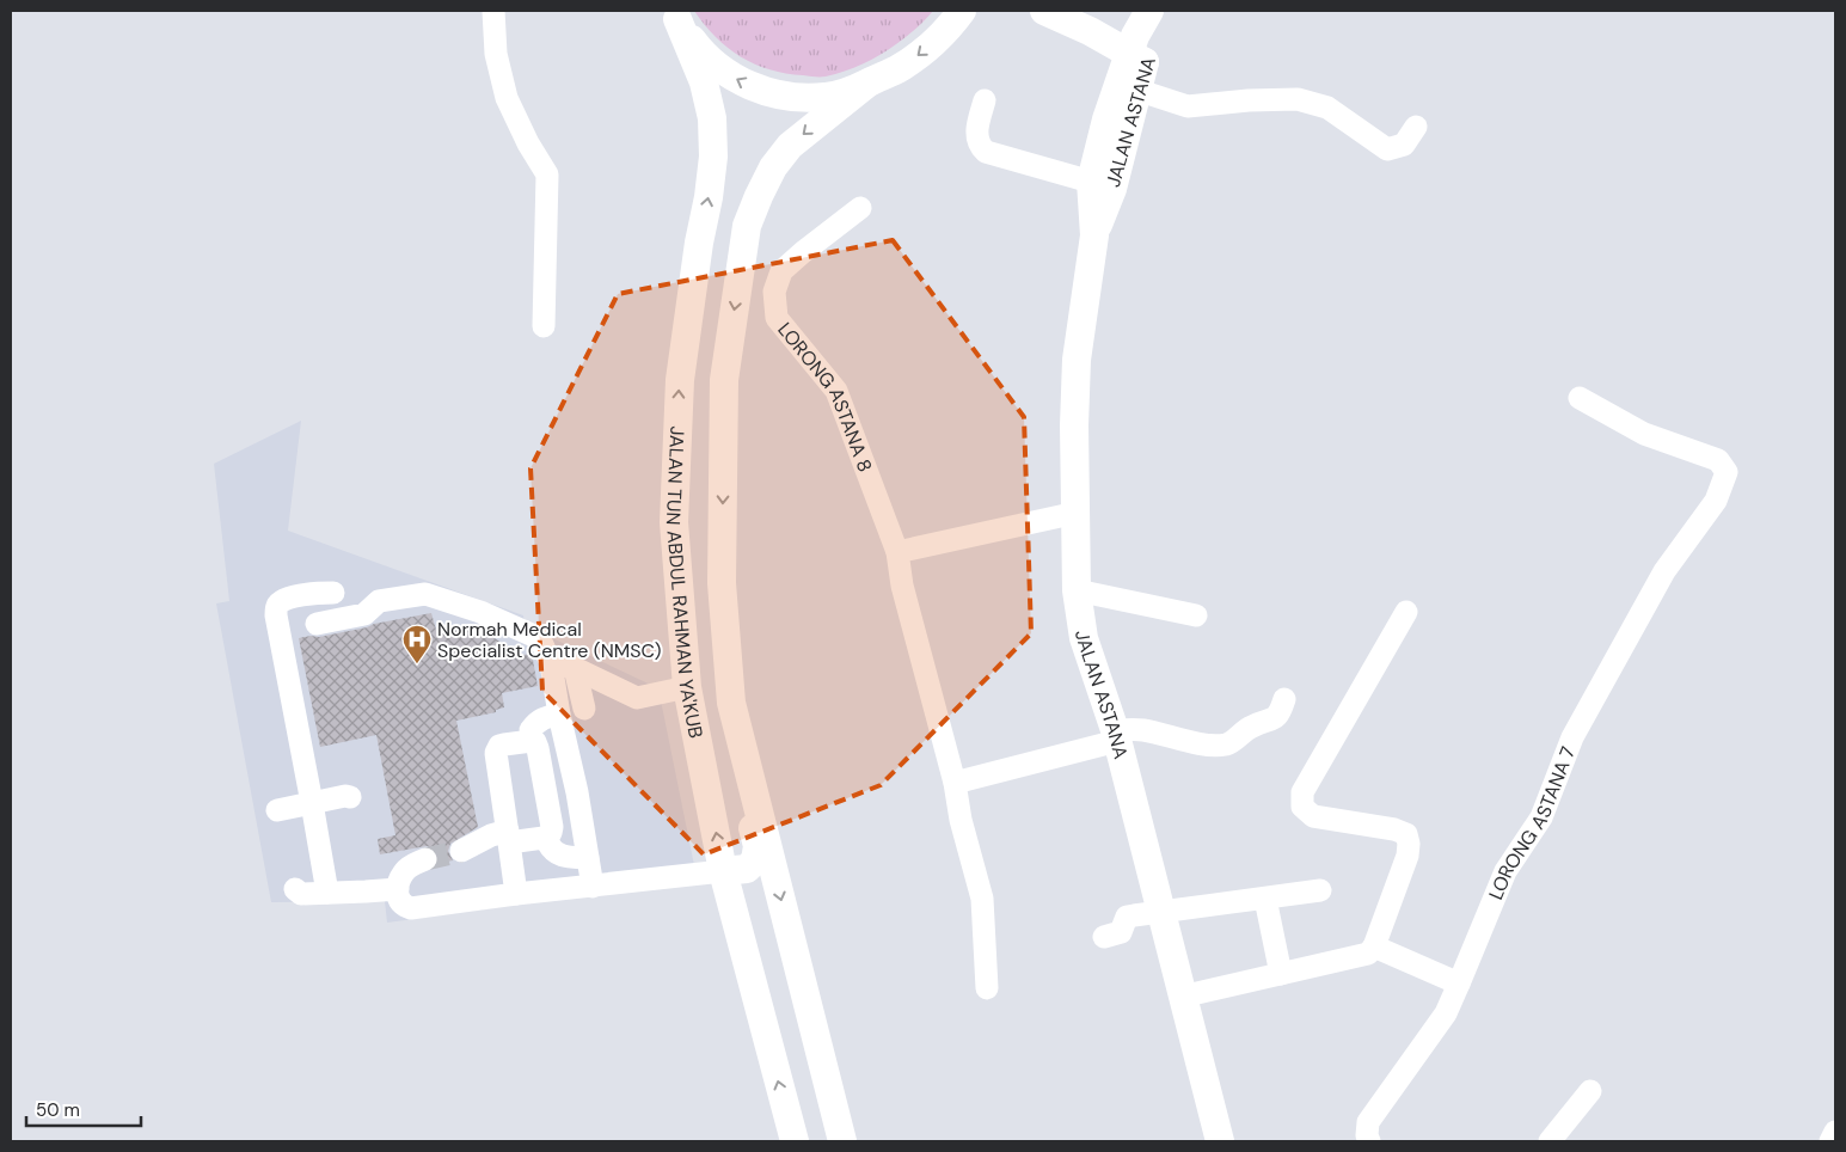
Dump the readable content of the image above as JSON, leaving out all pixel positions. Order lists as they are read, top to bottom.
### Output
{
  "streets": {
    "main road": ["JALAN ASTANA", "JALAN TUN ABDUL RAHMAN YA'KUB"],
    "street": ["LORONG ASTANA 8", "LORONG ASTANA 7"]
  },
  "places": {
    "hospital": ["Normah Medical Specialist Centre (NMSC)"]
  },
  "scale_bar": "50 m"
}
